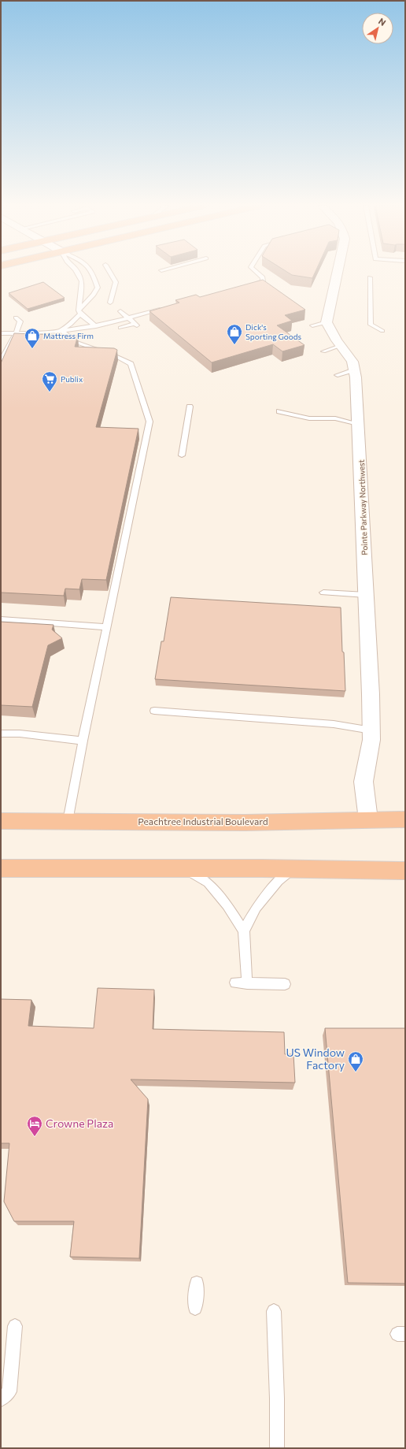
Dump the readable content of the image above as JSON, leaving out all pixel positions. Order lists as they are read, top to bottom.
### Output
{
  "streets": {
    "highway": ["Peachtree Industrial Boulevard"],
    "street": ["Pointe Parkway Northwest"]
  },
  "crossings": [
    ["Pointe Parkway Northwest", "Peachtree Industrial Boulevard"]
  ],
  "places": {
    "shop": ["Dick's Sporting Goods", "Mattress Firm", "US Window Factory"],
    "supermarket": ["Publix"],
    "hotel": ["Crowne Plaza"]
  },
  "north": "top right"
}
